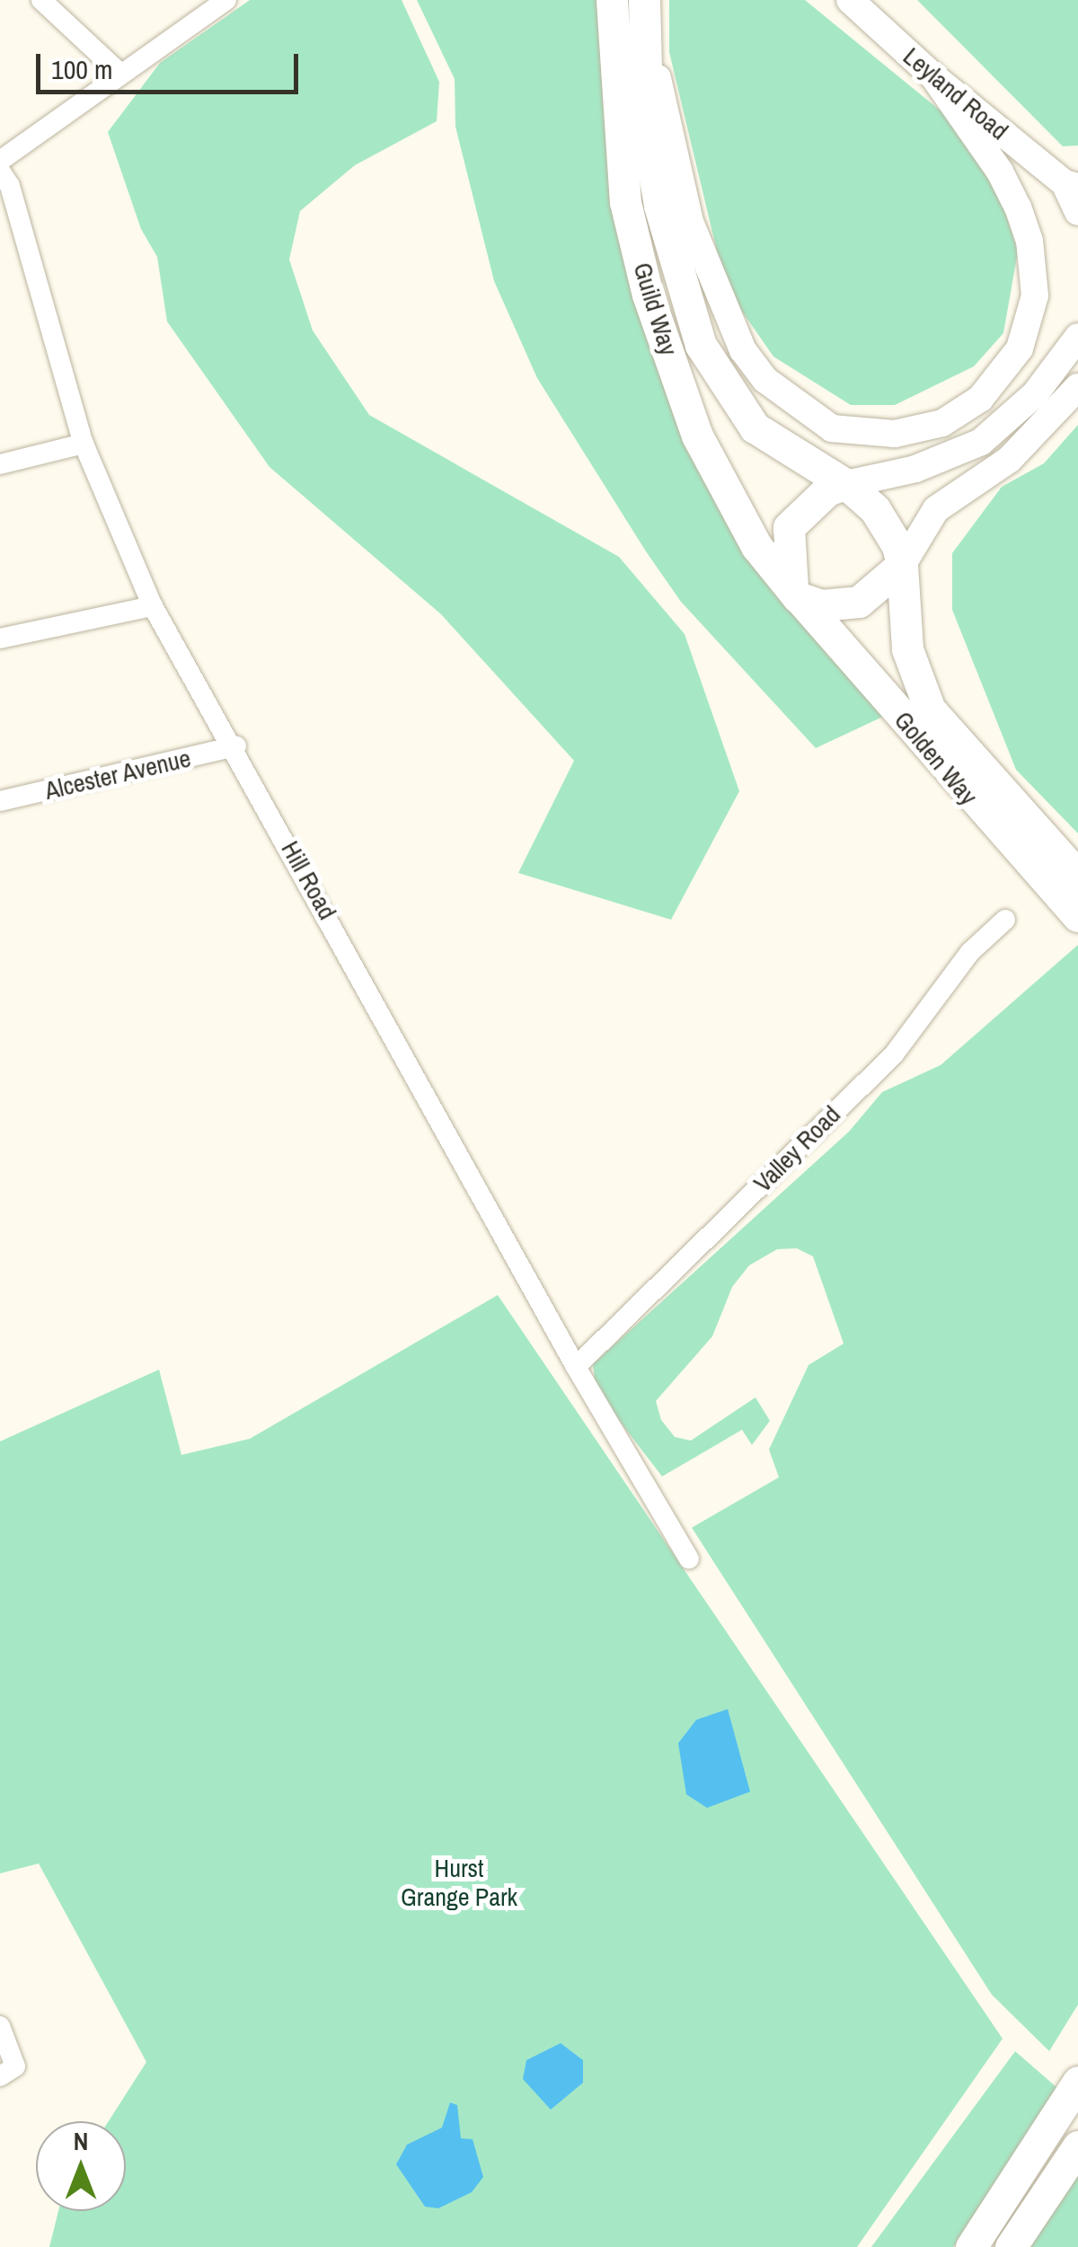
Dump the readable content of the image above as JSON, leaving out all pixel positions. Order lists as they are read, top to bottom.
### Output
{
  "streets": {
    "highway": ["Guild Way", "Golden Way"],
    "main road": ["Leyland Road"],
    "street": ["Alcester Avenue", "Hill Road", "Valley Road"]
  },
  "crossings": [
    ["Guild Way", "Golden Way"],
    ["Alcester Avenue", "Hill Road"],
    ["Hill Road", "Valley Road"]
  ],
  "parks": ["Hurst Grange Park"],
  "scale_bar": "100 m",
  "north": "top"
}
